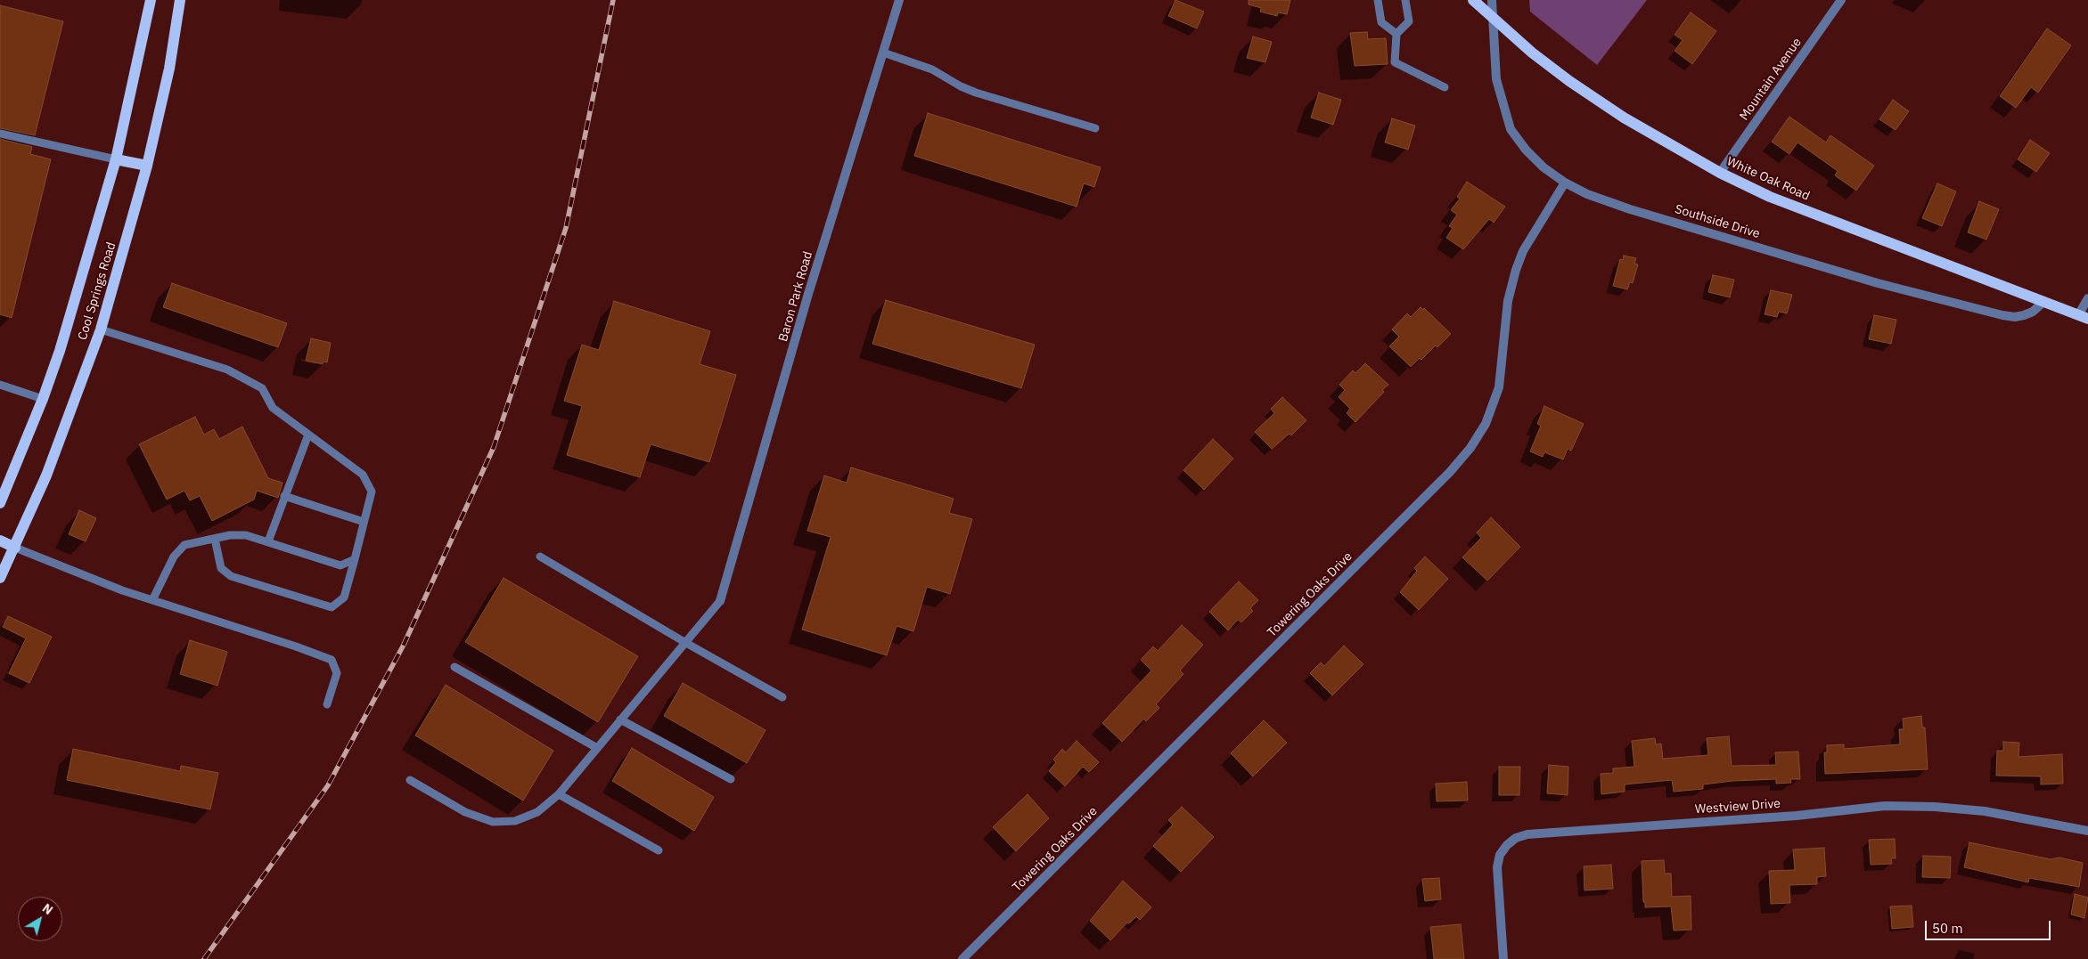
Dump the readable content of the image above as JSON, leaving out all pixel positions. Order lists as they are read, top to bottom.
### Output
{
  "streets": {
    "main road": ["White Oak Road", "Cool Springs Road"],
    "street": [
      "Mountain Avenue",
      "Southside Drive",
      "Baron Park Road",
      "Towering Oaks Drive",
      "Westview Drive"
    ]
  },
  "crossings": [
    ["Mountain Avenue", "White Oak Road"],
    ["White Oak Road", "Southside Drive"],
    ["Southside Drive", "Towering Oaks Drive"]
  ],
  "scale_bar": "50 m",
  "north": "top right"
}
